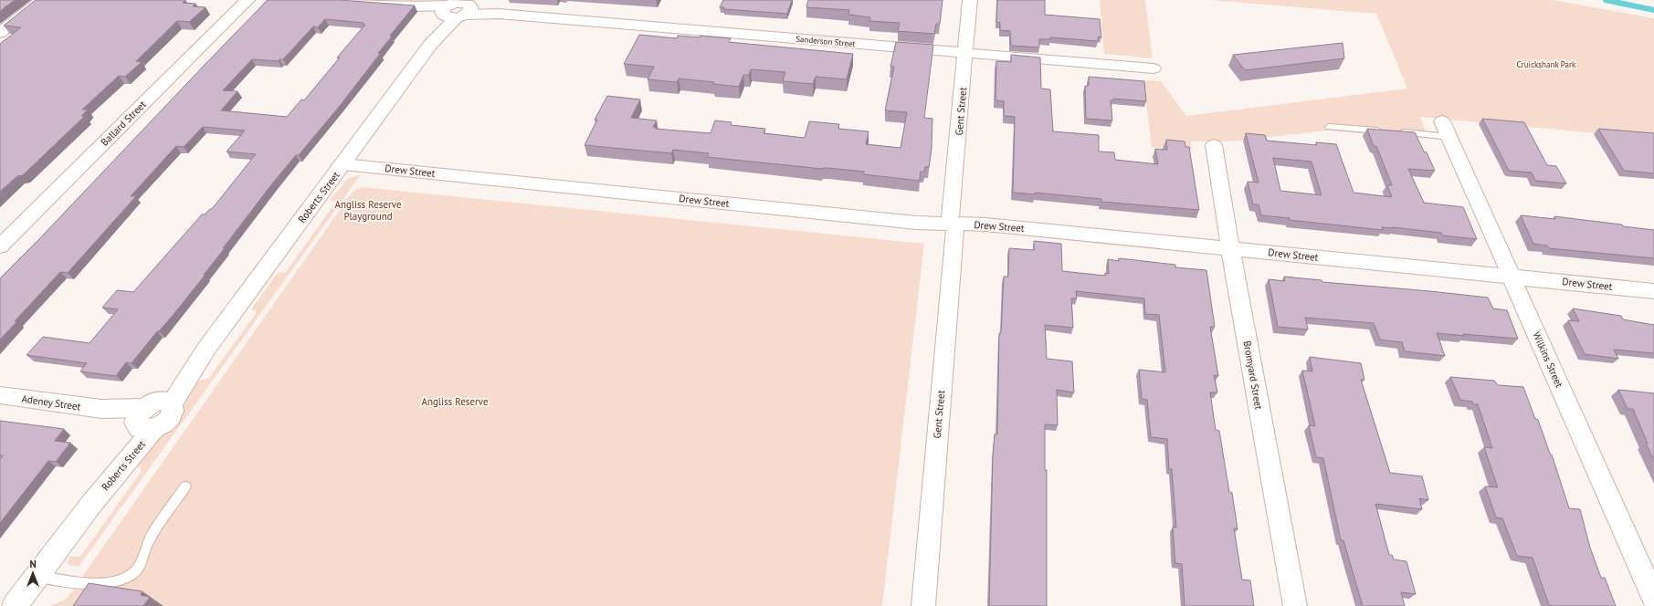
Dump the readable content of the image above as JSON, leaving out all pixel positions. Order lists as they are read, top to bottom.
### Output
{
  "streets": {
    "street": [
      "Sanderson Street",
      "Gent Street",
      "Ballard Street",
      "Drew Street",
      "Roberts Street",
      "Wilkins Street",
      "Bromyard Street",
      "Adeney Street"
    ]
  },
  "crossings": [
    ["Sanderson Street", "Gent Street"],
    ["Sanderson Street", "Roberts Street"],
    ["Gent Street", "Drew Street"],
    ["Drew Street", "Roberts Street"],
    ["Drew Street", "Wilkins Street"],
    ["Drew Street", "Bromyard Street"],
    ["Roberts Street", "Adeney Street"]
  ],
  "parks": ["Cruickshank Park", "Angliss Reserve Playground", "Angliss Reserve"],
  "north": "top"
}
